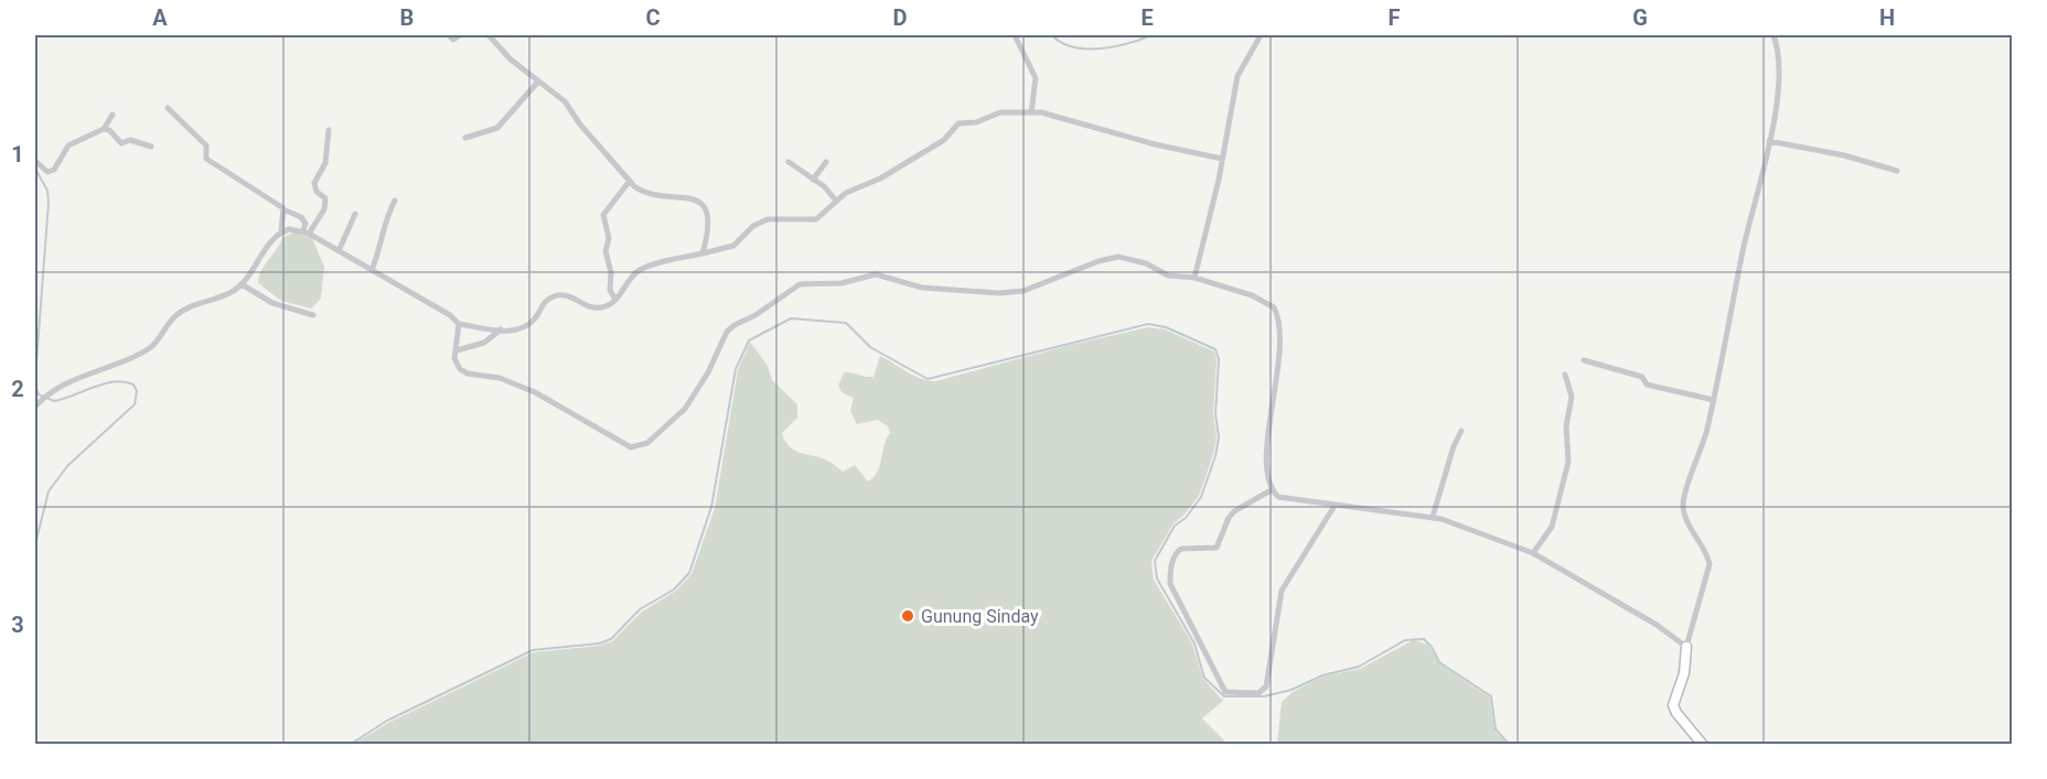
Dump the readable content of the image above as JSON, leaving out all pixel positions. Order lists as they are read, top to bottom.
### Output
{
  "places": ["Gunung Sinday"],
  "grid": {
    "columns": [
      "A",
      "B",
      "C",
      "D",
      "E",
      "F",
      "G",
      "H"
    ],
    "rows": ["1", "2", "3"]
  }
}
